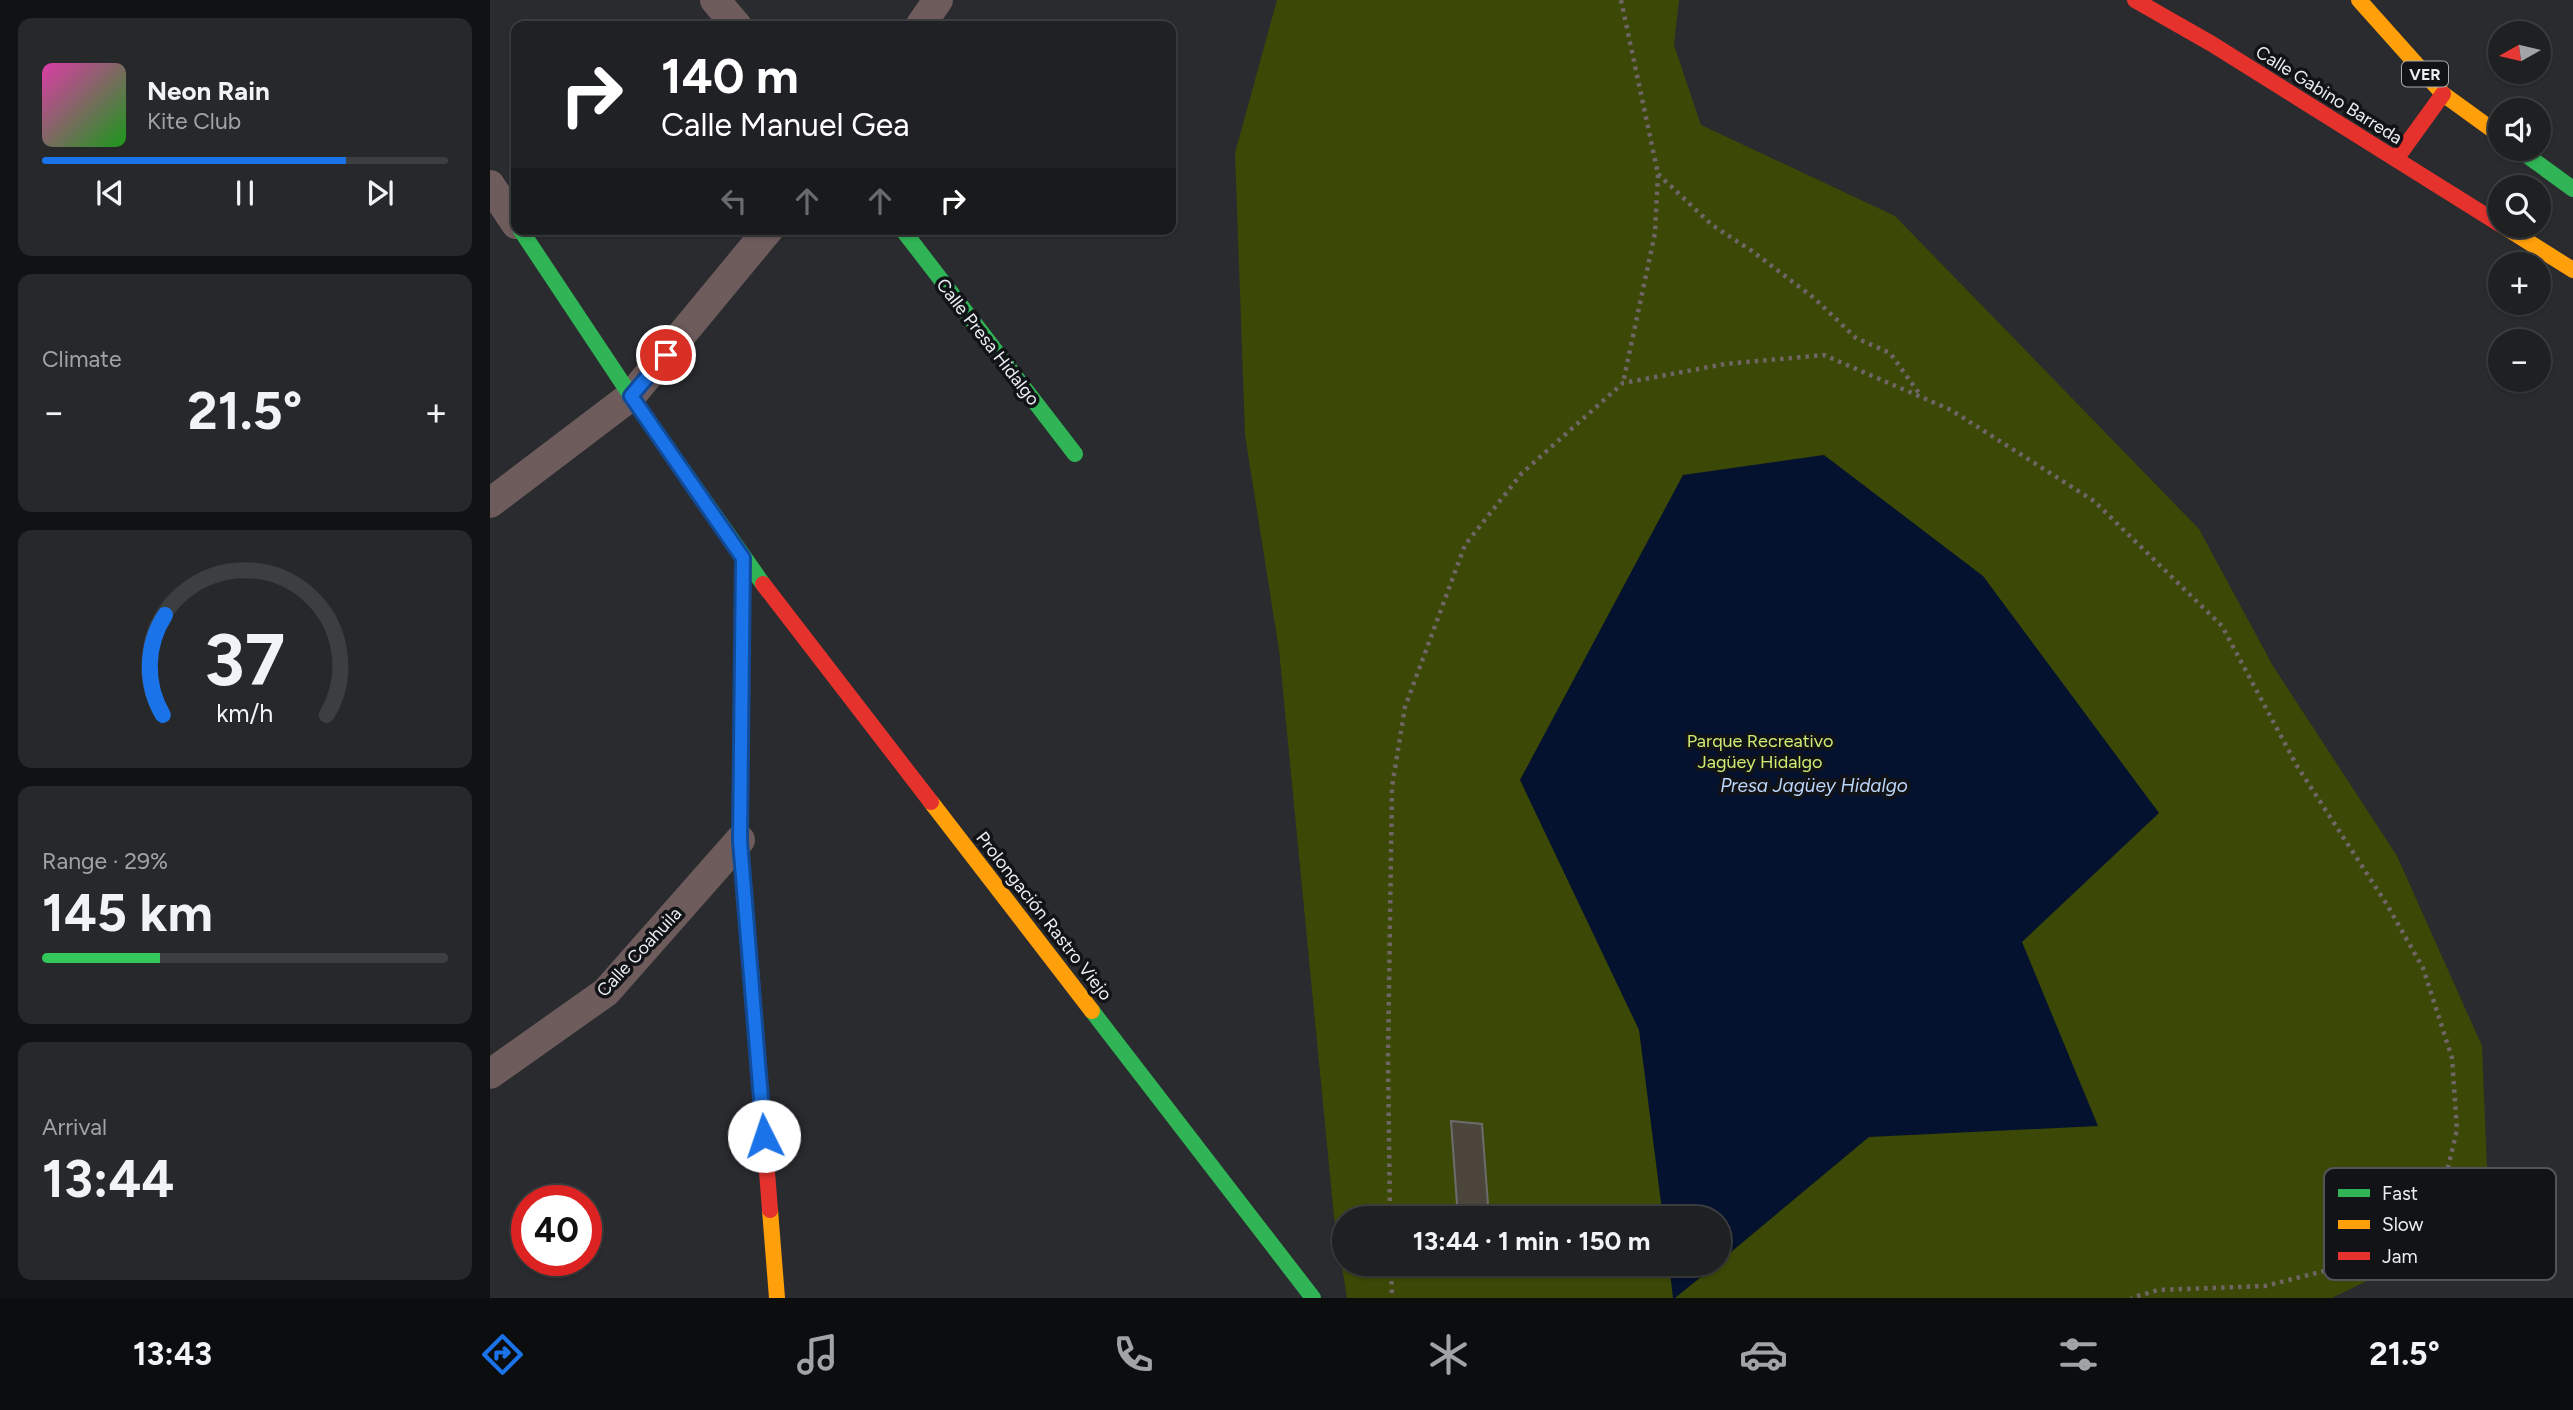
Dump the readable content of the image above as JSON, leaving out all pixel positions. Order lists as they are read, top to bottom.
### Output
{
  "streets": {
    "street": [
      "VER",
      "Calle Gabino Barreda",
      "Calle Presa Hidalgo",
      "Prolongación Rastro Viejo",
      "Calle Coahuila"
    ]
  },
  "water": ["Presa Jagüey Hidalgo"],
  "parks": ["Parque Recreativo Jagüey Hidalgo"],
  "legend": ["Fast", "Slow", "Jam"],
  "north": "left",
  "page": {
    "map_buttons": ["+", "−"],
    "turn": ["140 m", "Calle Manuel Gea"],
    "song": ["Neon Rain", "Kite Club"],
    "tile": [
      "Climate",
      ["Range · 29%", "145 km"],
      ["Arrival", "13:44"]
    ],
    "heat": ["−", "21.5°", "+"],
    "limit": "40",
    "trip": "13:44 · 1 min · 150 m",
    "tabs": ["13:43", "21.5°"],
    "gauge": ["37", "km/h"]
  }
}
